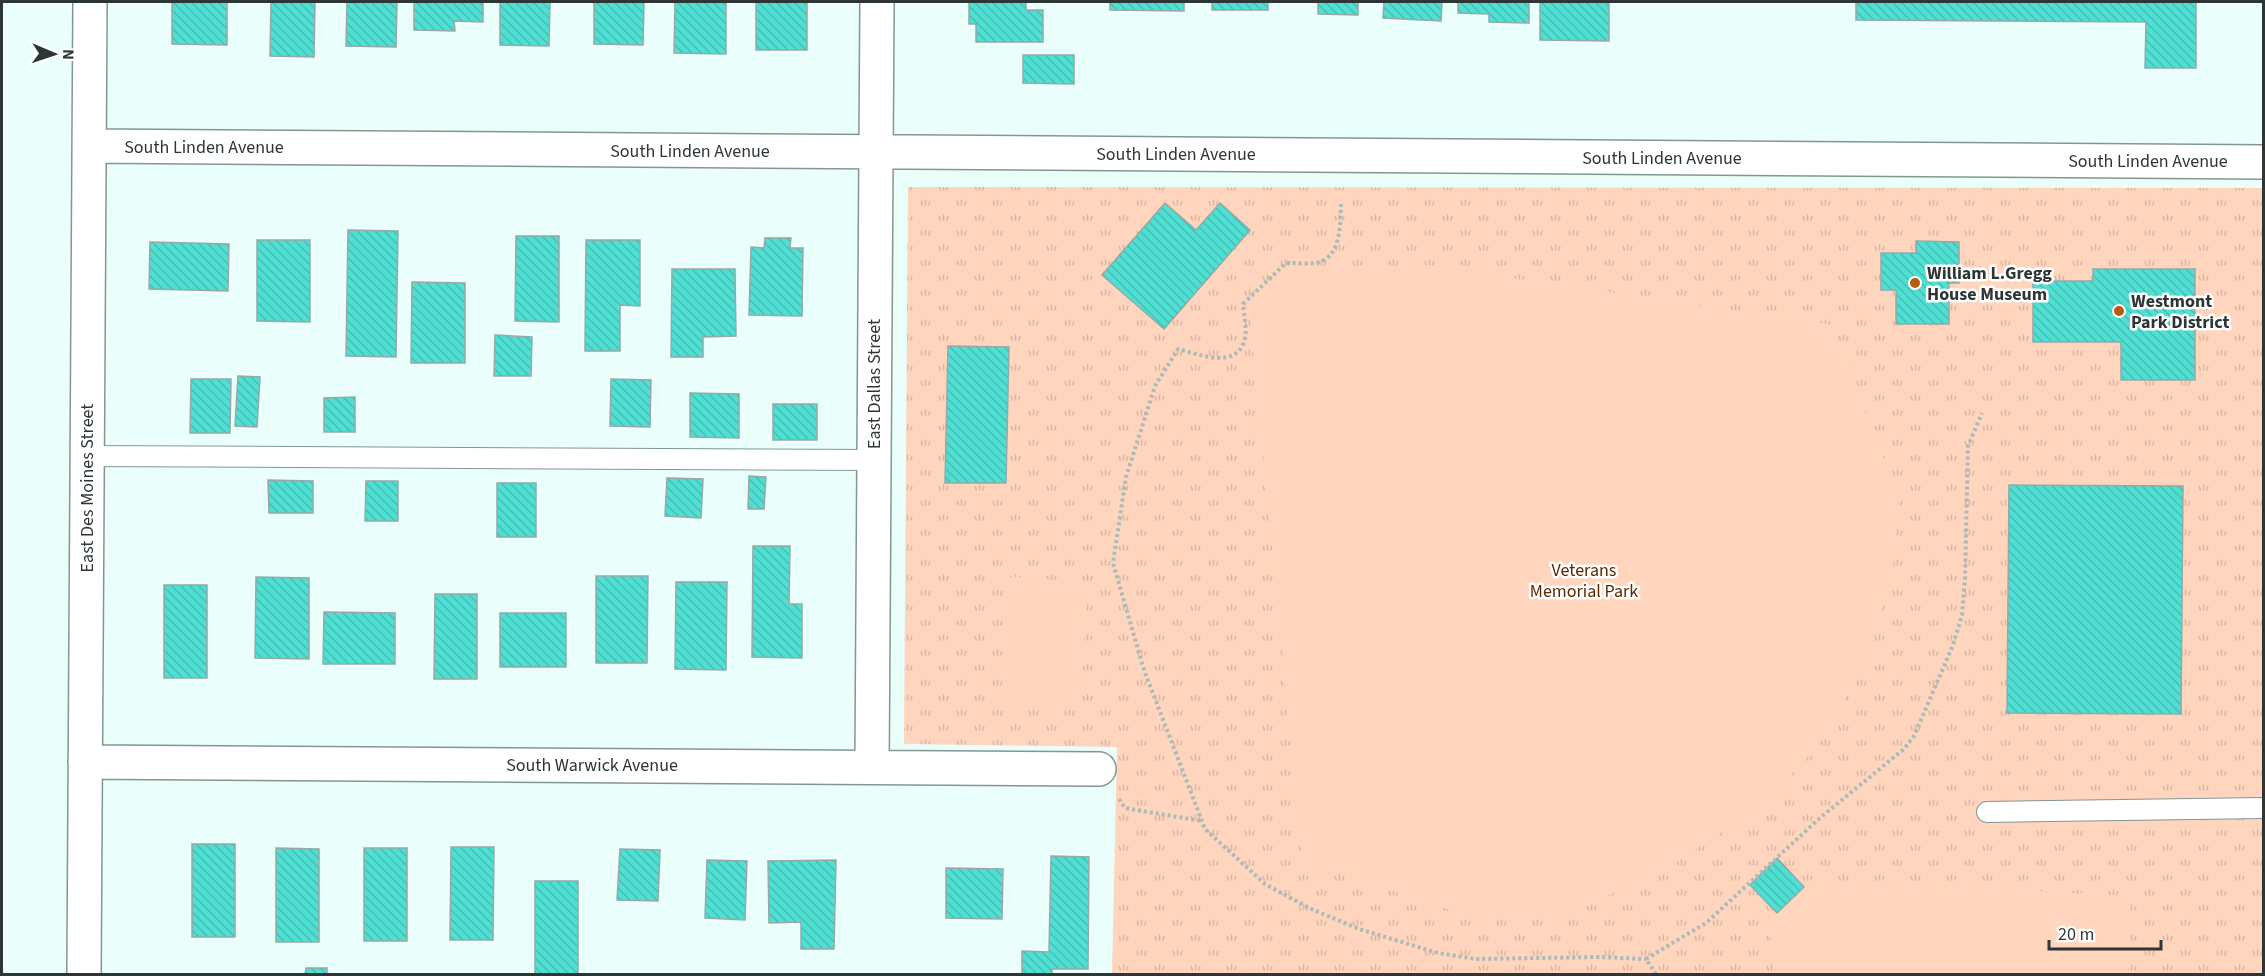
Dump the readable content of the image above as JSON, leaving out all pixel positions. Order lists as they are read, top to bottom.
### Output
{
  "streets": {
    "street": [
      "South Linden Avenue",
      "East Dallas Street",
      "East Des Moines Street",
      "South Warwick Avenue"
    ]
  },
  "crossings": [
    ["South Linden Avenue", "East Dallas Street"],
    ["South Linden Avenue", "East Des Moines Street"],
    ["East Dallas Street", "South Warwick Avenue"],
    ["East Des Moines Street", "South Warwick Avenue"]
  ],
  "parks": ["Veterans Memorial Park"],
  "places": ["William L.Gregg House Museum", "Westmont Park District"],
  "scale_bar": "20 m",
  "north": "right"
}
